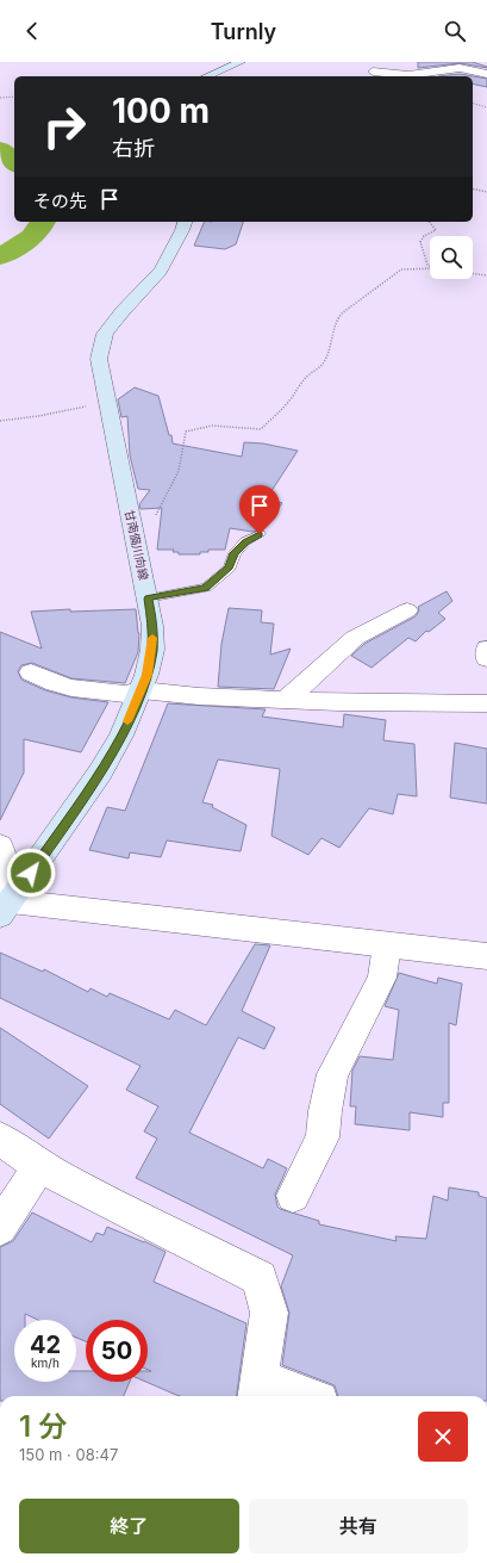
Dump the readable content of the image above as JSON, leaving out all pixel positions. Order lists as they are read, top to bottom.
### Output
{
  "streets": {
    "main road": ["甘南備川向線"]
  },
  "page": {
    "header": "Turnly",
    "turn": ["100 m", "右折"],
    "then": "その先",
    "speed": "42 km/h",
    "limit": "50",
    "heading": ["1 分", "150 m · 08:47"],
    "buttons": ["終了", "共有"]
  }
}
